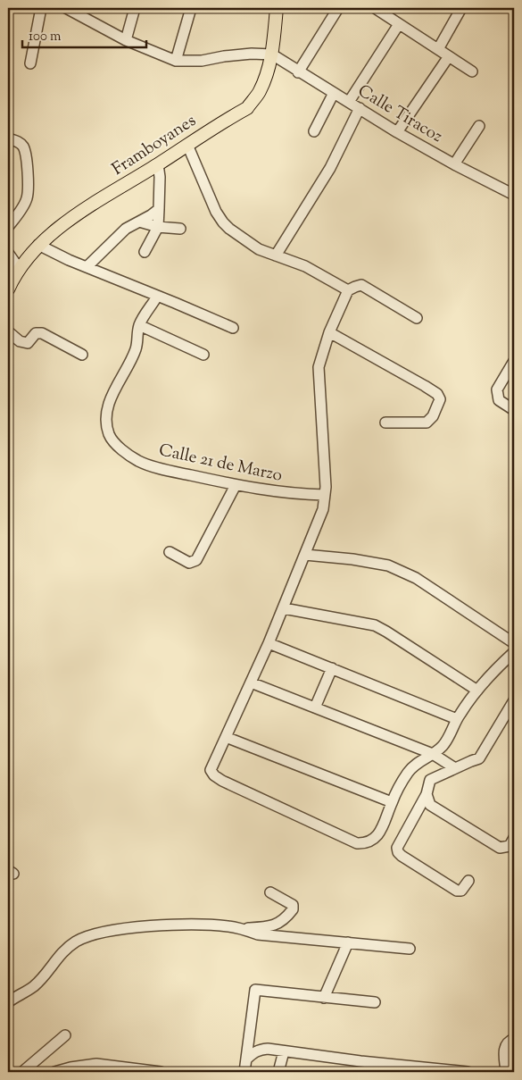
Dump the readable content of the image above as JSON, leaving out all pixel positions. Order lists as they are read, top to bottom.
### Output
{
  "streets": {
    "main road": ["Framboyanes"],
    "street": ["Calle Tiracoz", "Calle 21 de Marzo"]
  },
  "crossings": [
    ["Calle Tiracoz", "Framboyanes"]
  ],
  "scale_bar": "100 m"
}
